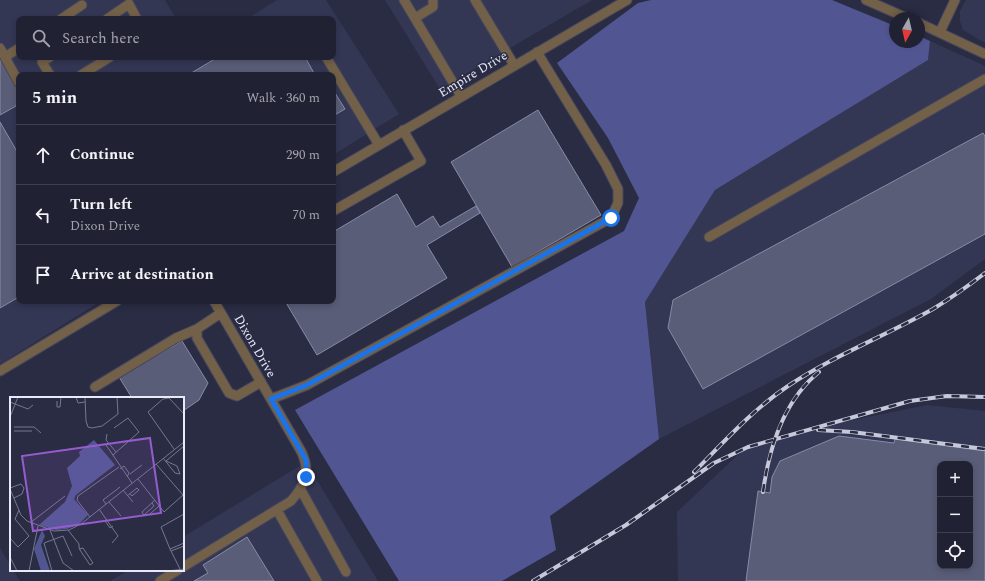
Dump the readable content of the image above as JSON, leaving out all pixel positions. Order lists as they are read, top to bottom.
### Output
{
  "streets": {
    "street": ["Empire Drive", "Dixon Drive"]
  },
  "north": "bottom",
  "page": {
    "search": "Search here",
    "heading": ["5 min", "Walk · 360 m"],
    "list": [
      ["Continue", "290 m"],
      ["Turn left", "Dixon Drive", "70 m"],
      "Arrive at destination"
    ],
    "map_buttons": ["+", "−"]
  }
}
